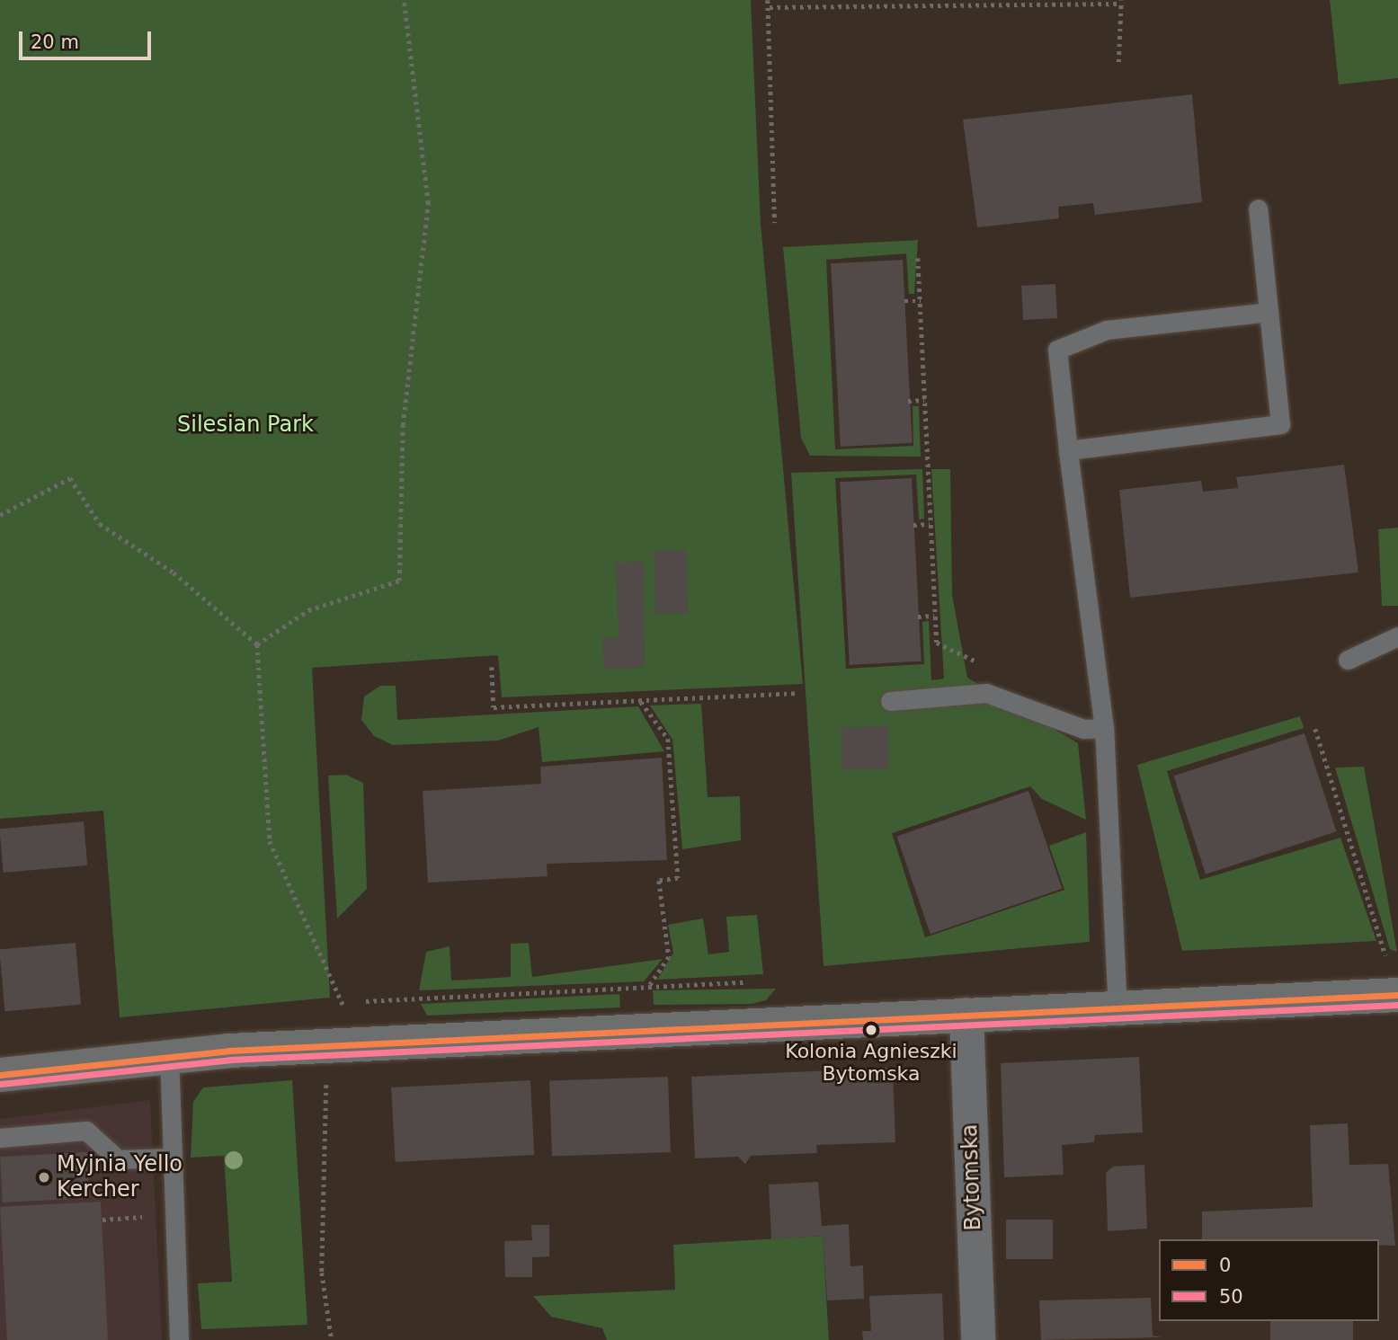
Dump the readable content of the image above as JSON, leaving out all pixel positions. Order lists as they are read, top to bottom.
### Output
{
  "streets": {
    "street": ["Bytomska"]
  },
  "parks": ["Silesian Park"],
  "places": ["Kolonia Agnieszki Bytomska", "Myjnia Yello Kercher"],
  "lines": ["transit line 0", "transit line 50"],
  "legend": ["0", "50"],
  "scale_bar": "20 m"
}
